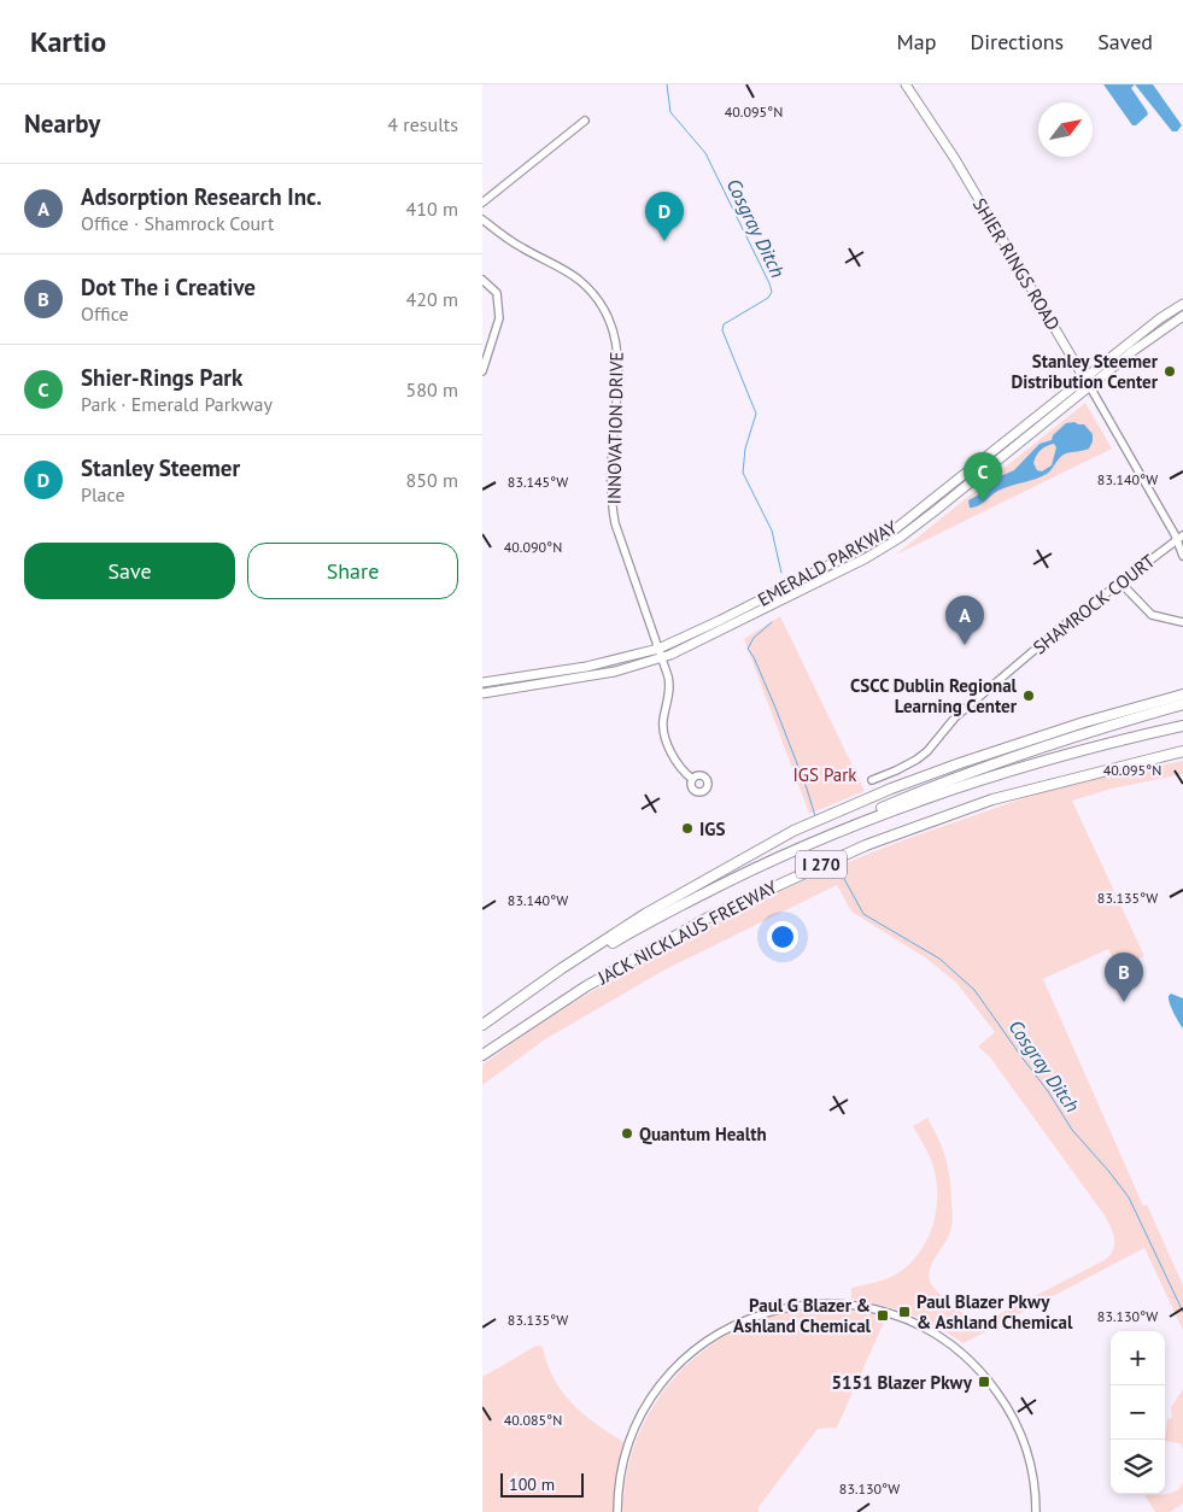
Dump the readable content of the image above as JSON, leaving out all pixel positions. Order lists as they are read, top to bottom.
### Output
{
  "streets": {
    "highway": ["I 270", "JACK NICKLAUS FREEWAY"],
    "main road": ["SHIER RINGS ROAD", "EMERALD PARKWAY"],
    "street": ["INNOVATION DRIVE", "SHAMROCK COURT"]
  },
  "crossings": [
    ["SHIER RINGS ROAD", "EMERALD PARKWAY"],
    ["SHIER RINGS ROAD", "SHAMROCK COURT"],
    ["INNOVATION DRIVE", "EMERALD PARKWAY"]
  ],
  "water": ["Cosgray Ditch"],
  "parks": ["IGS Park"],
  "places": {
    "other": [
      "Stanley Steemer Distribution Center",
      "CSCC Dublin Regional Learning Center",
      "IGS",
      "Quantum Health"
    ],
    "transit": ["Paul Blazer Pkwy & Ashland Chemical", "Paul G Blazer & Ashland Chemical", "5151 Blazer Pkwy"]
  },
  "scale_bar": "100 m",
  "north": "top right",
  "page": {
    "header": "Kartio",
    "nav": ["Map", "Directions", "Saved"],
    "heading": ["Nearby", "4 results"],
    "list": [
      {
        "mark": "A",
        "name": "Adsorption Research Inc.",
        "note": "Office · Shamrock Court",
        "value": "410 m"
      },
      {
        "mark": "B",
        "name": "Dot The i Creative",
        "note": "Office",
        "value": "420 m"
      },
      {
        "mark": "C",
        "name": "Shier-Rings Park",
        "note": "Park · Emerald Parkway",
        "value": "580 m"
      },
      {
        "mark": "D",
        "name": "Stanley Steemer",
        "note": "Place",
        "value": "850 m"
      }
    ],
    "pins": [
      "D",
      "C",
      "A",
      "B"
    ],
    "buttons": ["Save", "Share"],
    "map_buttons": ["+", "−"],
    "scale": "100 m"
  },
  "coordinates": [
    "40.095°N",
    "83.140°W",
    "83.145°W",
    "40.090°N",
    "83.135°W",
    "83.130°W",
    "40.085°N"
  ]
}
